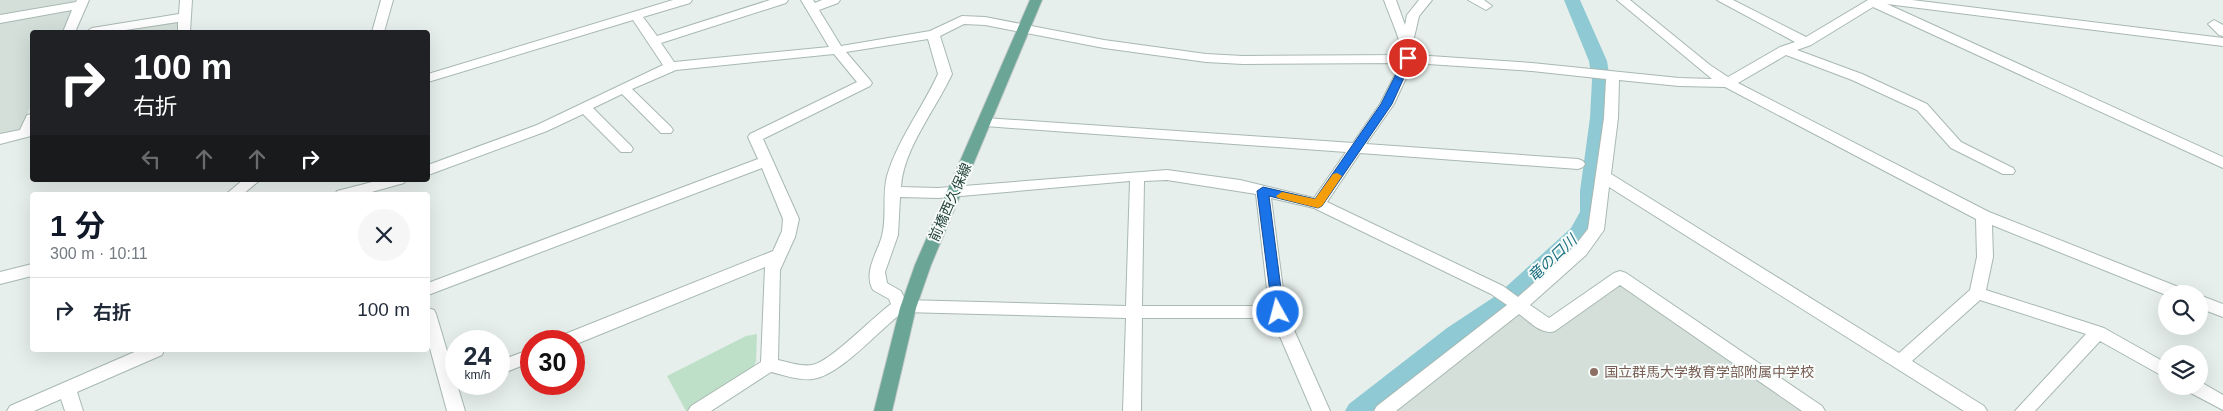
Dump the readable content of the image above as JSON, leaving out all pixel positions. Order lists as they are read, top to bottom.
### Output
{
  "streets": {
    "main road": ["前橋西久保線"]
  },
  "water": ["竜の口川"],
  "places": ["国立群馬大学教育学部附属中学校"],
  "page": {
    "turn": ["100 m", "右折"],
    "heading": ["1 分", "300 m · 10:11"],
    "list": [
      {
        "name": "右折",
        "value": "100 m"
      }
    ],
    "speed": "24 km/h",
    "limit": "30"
  }
}
